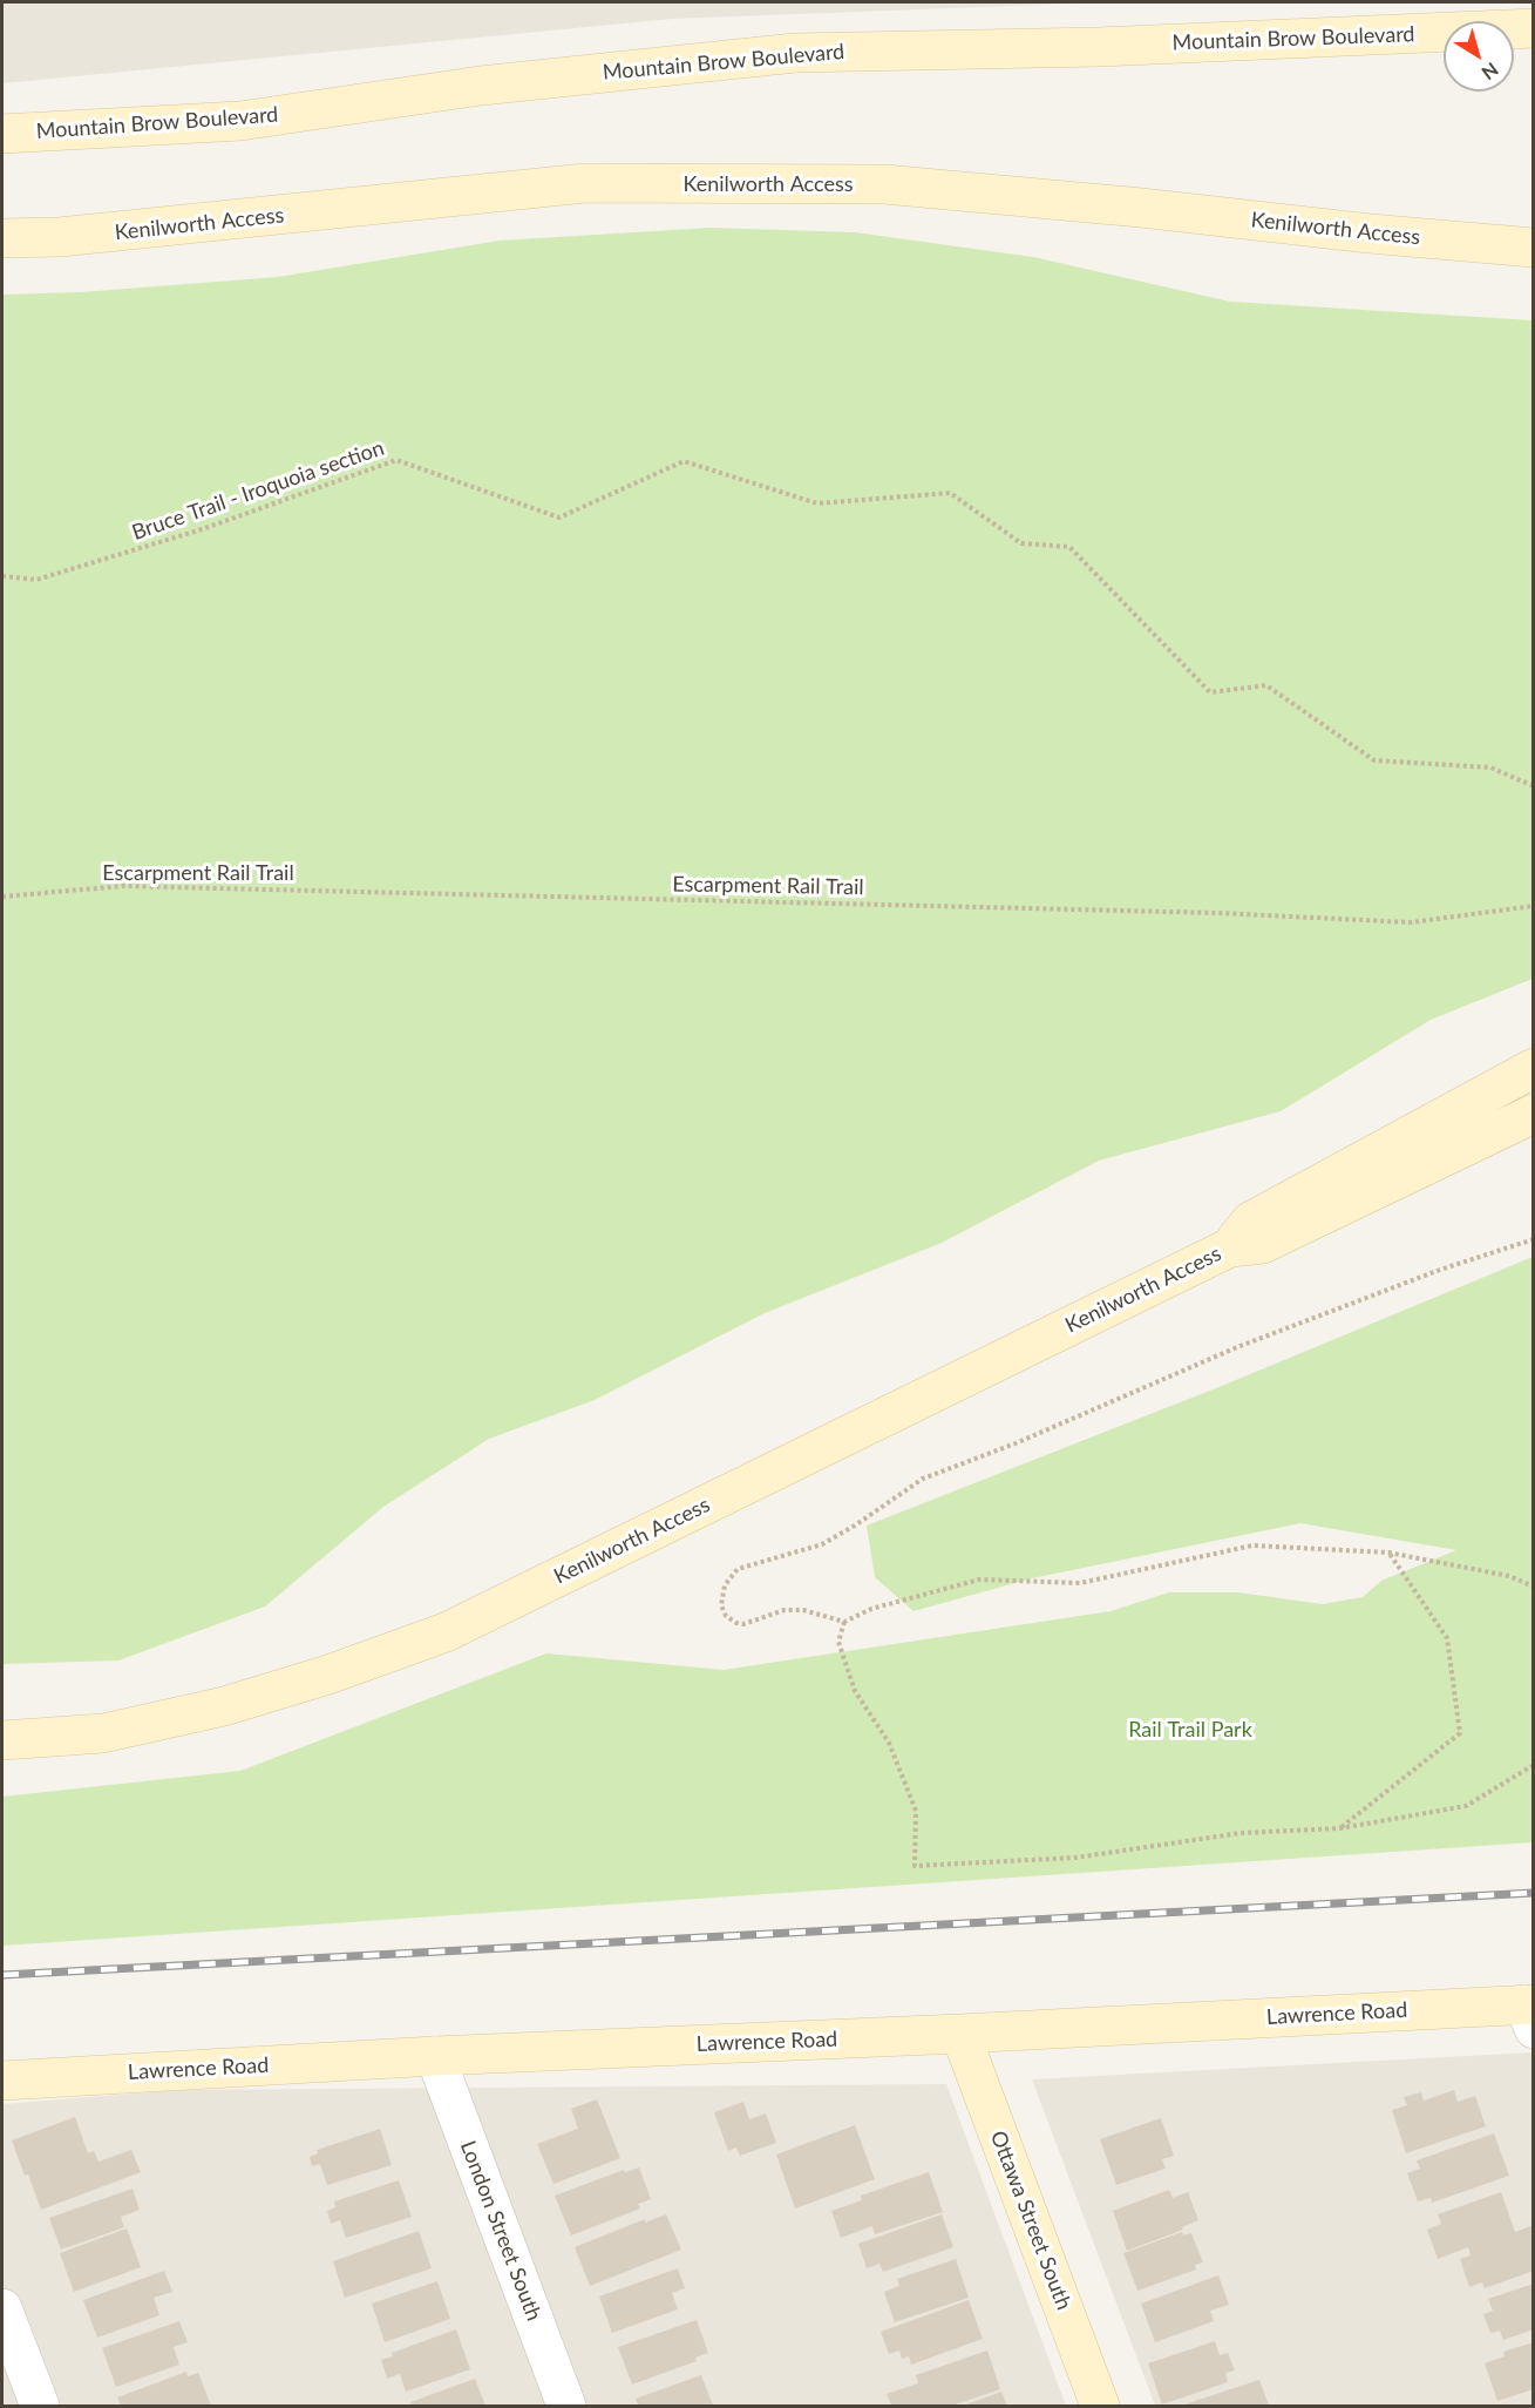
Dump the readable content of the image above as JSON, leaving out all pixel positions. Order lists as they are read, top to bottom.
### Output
{
  "streets": {
    "main road": [
      "Mountain Brow Boulevard",
      "Kenilworth Access",
      "Lawrence Road",
      "Ottawa Street South"
    ],
    "street": ["London Street South"],
    "path": ["Bruce Trail - Iroquoia section", "Escarpment Rail Trail"]
  },
  "crossings": [
    ["Lawrence Road", "Ottawa Street South"],
    ["Lawrence Road", "London Street South"]
  ],
  "parks": ["Rail Trail Park"],
  "north": "bottom right"
}
